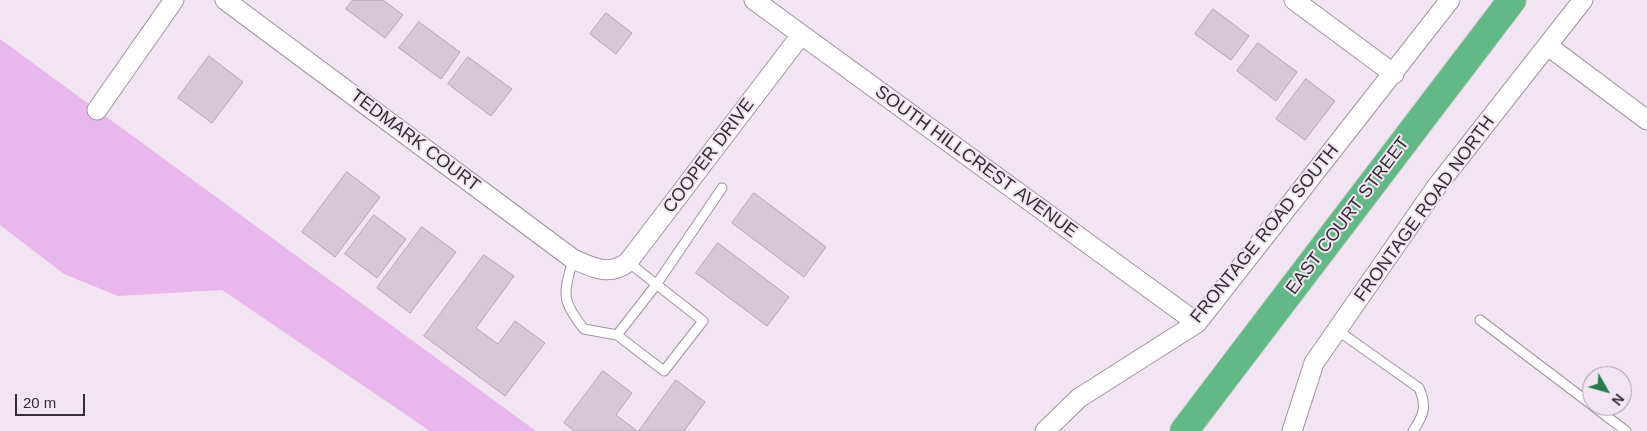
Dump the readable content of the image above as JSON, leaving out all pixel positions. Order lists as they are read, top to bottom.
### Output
{
  "streets": {
    "highway": ["EAST COURT STREET"],
    "street": [
      "TEDMARK COURT",
      "COOPER DRIVE",
      "SOUTH HILLCREST AVENUE",
      "FRONTAGE ROAD NORTH",
      "FRONTAGE ROAD SOUTH"
    ]
  },
  "crossings": [
    ["TEDMARK COURT", "COOPER DRIVE"],
    ["COOPER DRIVE", "SOUTH HILLCREST AVENUE"],
    ["SOUTH HILLCREST AVENUE", "FRONTAGE ROAD SOUTH"]
  ],
  "scale_bar": "20 m",
  "north": "bottom right"
}
